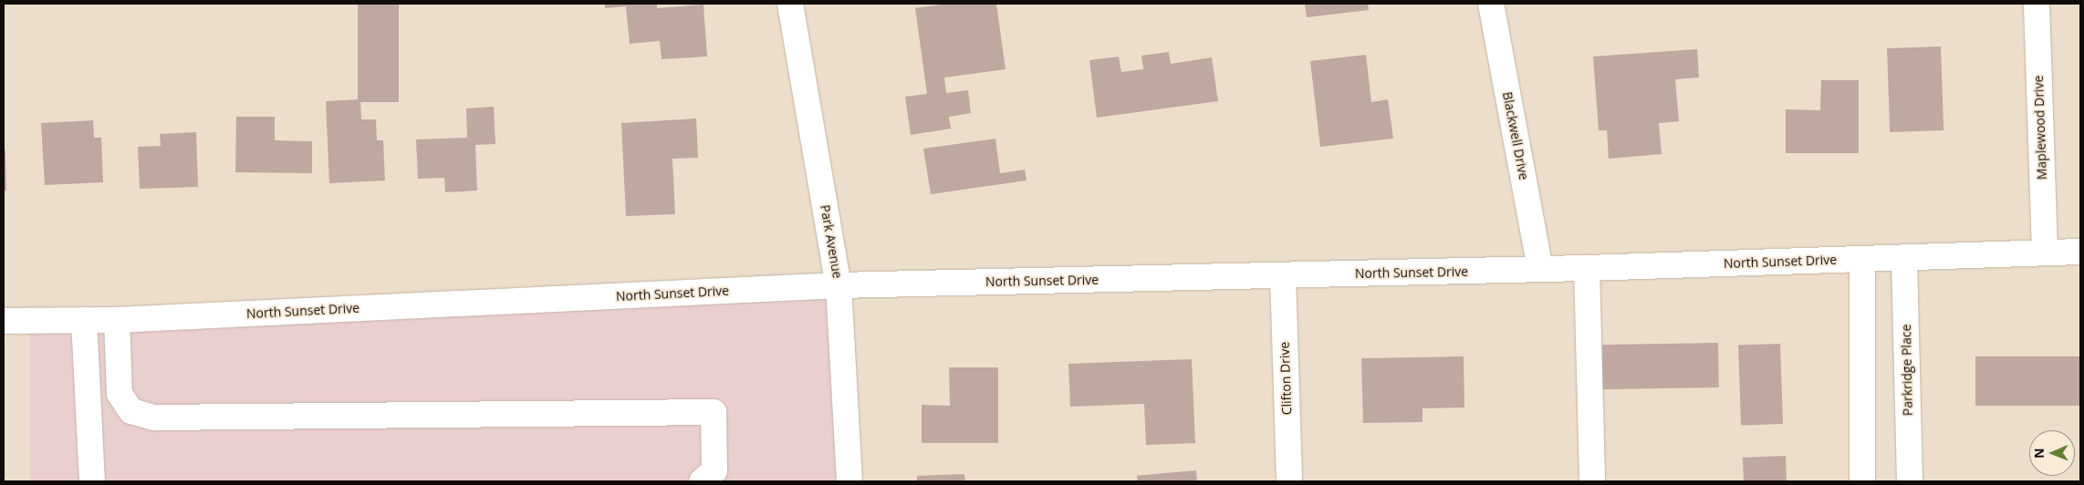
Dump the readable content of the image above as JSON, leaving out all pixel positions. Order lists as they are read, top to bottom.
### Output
{
  "streets": {
    "main road": [
      "Maplewood Drive",
      "Blackwell Drive",
      "Park Avenue",
      "North Sunset Drive",
      "Parkridge Place",
      "Clifton Drive"
    ]
  },
  "crossings": [
    ["Maplewood Drive", "North Sunset Drive"],
    ["Blackwell Drive", "North Sunset Drive"],
    ["Park Avenue", "North Sunset Drive"],
    ["North Sunset Drive", "Parkridge Place"],
    ["North Sunset Drive", "Clifton Drive"]
  ],
  "north": "left"
}
